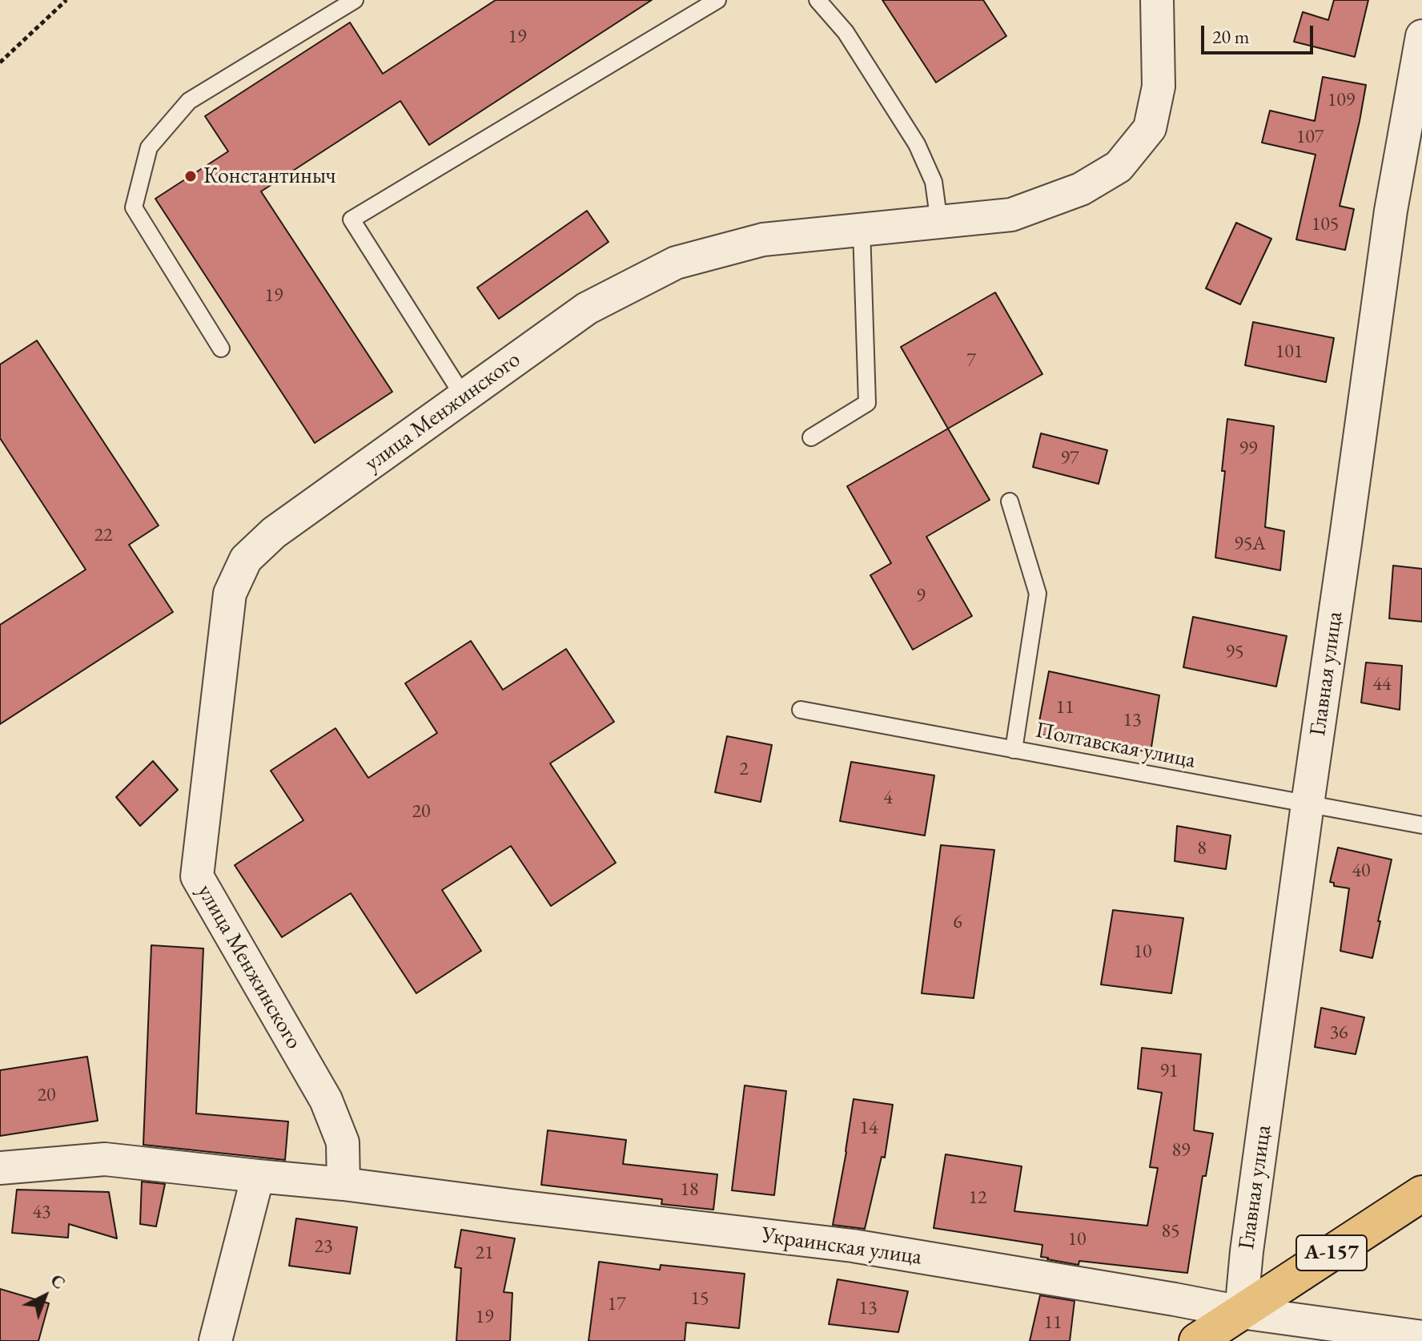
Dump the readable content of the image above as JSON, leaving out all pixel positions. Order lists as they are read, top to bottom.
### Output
{
  "streets": {
    "main road": ["А-157"],
    "street": ["улица Менжинского", "Главная улица", "Украинская улица"],
    "lane": ["Полтавская улица"]
  },
  "crossings": [
    ["улица Менжинского", "Украинская улица"],
    ["Главная улица", "Полтавская улица"],
    ["Главная улица", "Украинская улица"],
    ["Главная улица", "А-157"],
    ["Украинская улица", "А-157"]
  ],
  "places": ["Константиныч"],
  "house_numbers": [
    "19",
    "109",
    "107",
    "105",
    "19",
    "101",
    "7",
    "99",
    "97",
    "22",
    "95А",
    "9",
    "95",
    "44",
    "11",
    "13",
    "2",
    "4",
    "20",
    "8",
    "40",
    "6",
    "10",
    "36",
    "91",
    "20",
    "14",
    "89",
    "18",
    "12",
    "43",
    "85",
    "10",
    "23",
    "21",
    "15",
    "17",
    "13",
    "19",
    "11"
  ],
  "scale_bar": "20 m",
  "north": "top right"
}
